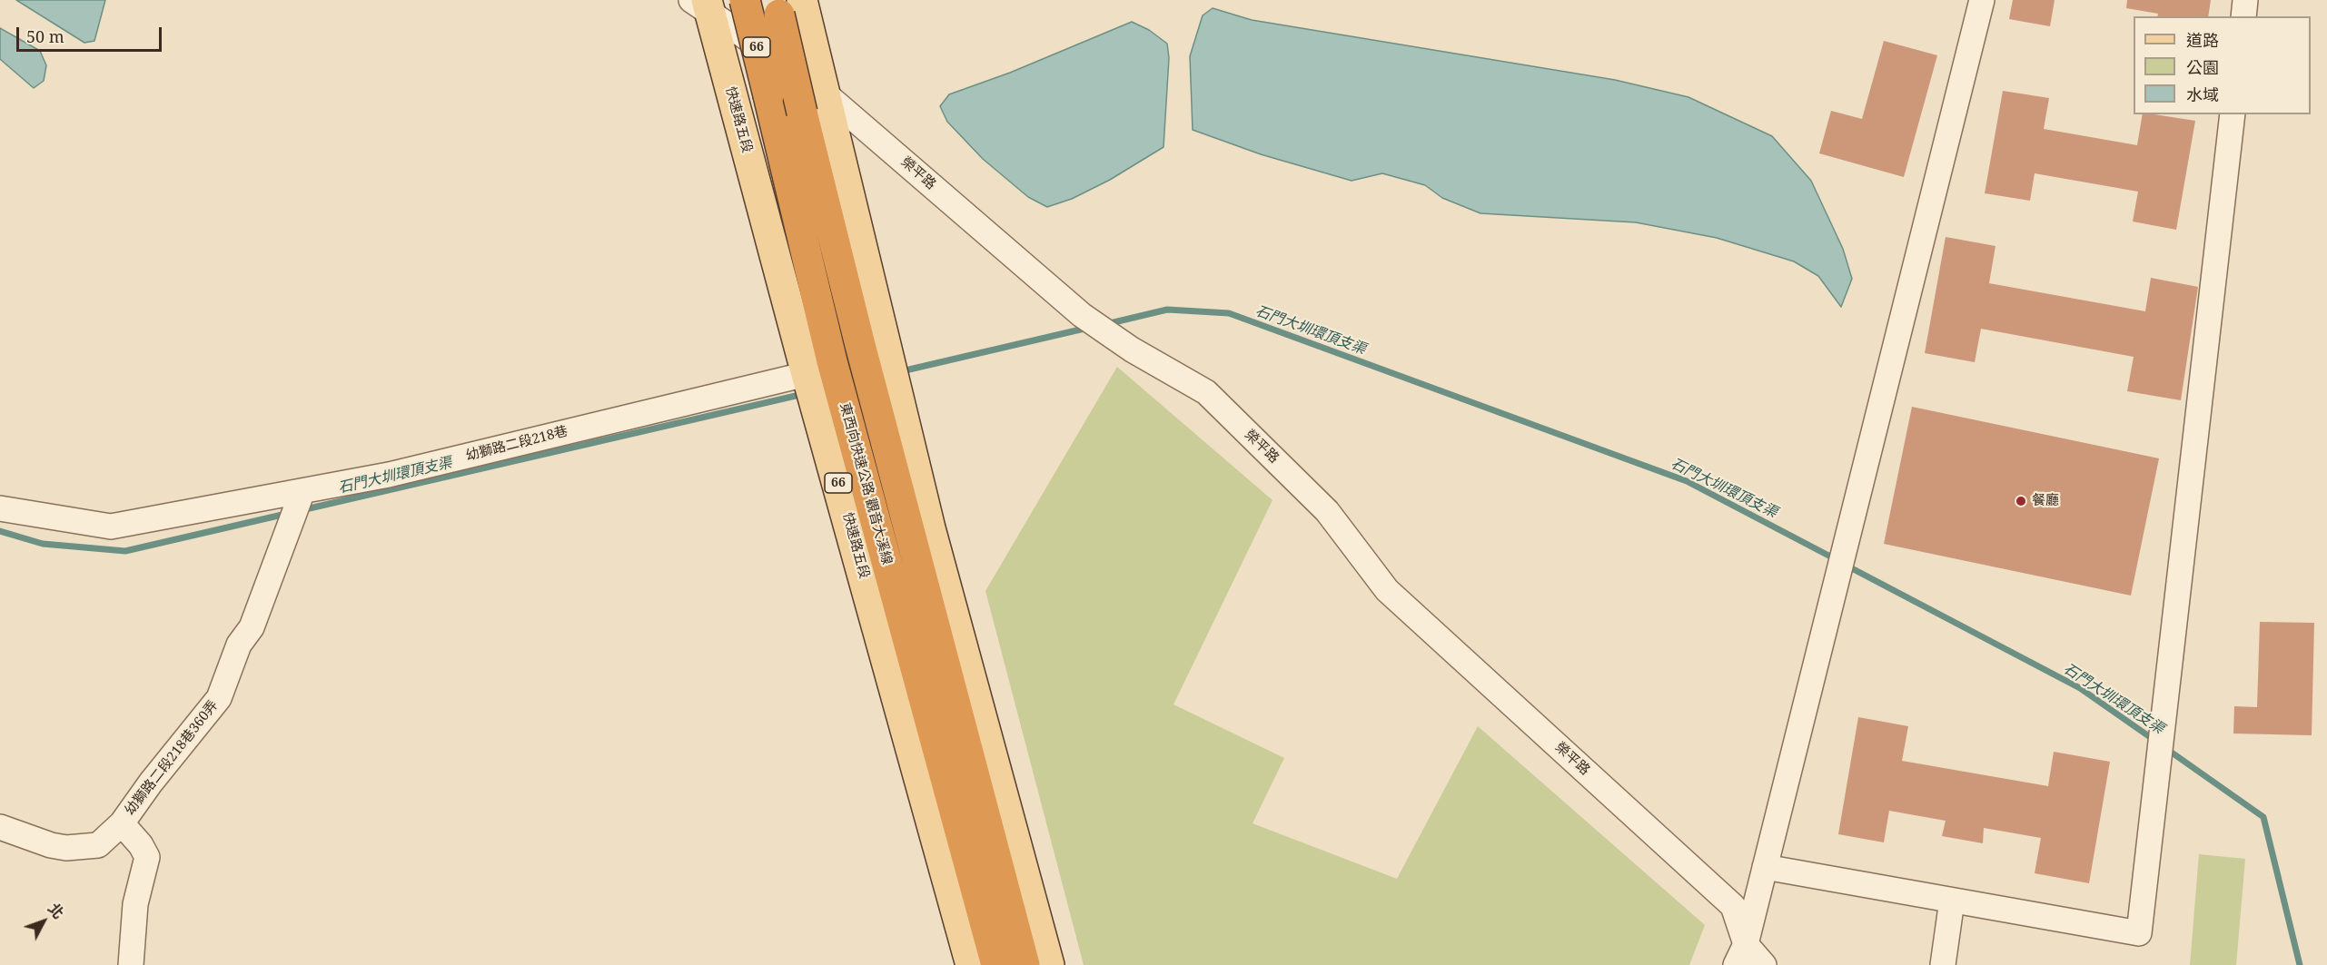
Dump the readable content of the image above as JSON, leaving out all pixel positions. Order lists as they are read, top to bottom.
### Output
{
  "streets": {
    "highway": ["66", "東西向快速公路 觀音大溪線"],
    "main road": ["快速路五段"],
    "street": ["榮平路", "幼獅路二段218巷", "幼獅路二段218巷360弄"]
  },
  "crossings": [
    ["快速路五段", "榮平路"],
    ["快速路五段", "幼獅路二段218巷"],
    ["幼獅路二段218巷", "幼獅路二段218巷360弄"]
  ],
  "water": ["石門大圳環頂支渠"],
  "places": ["餐廳"],
  "legend": ["道路", "公園", "水域"],
  "scale_bar": "50 m",
  "north": "top right"
}
